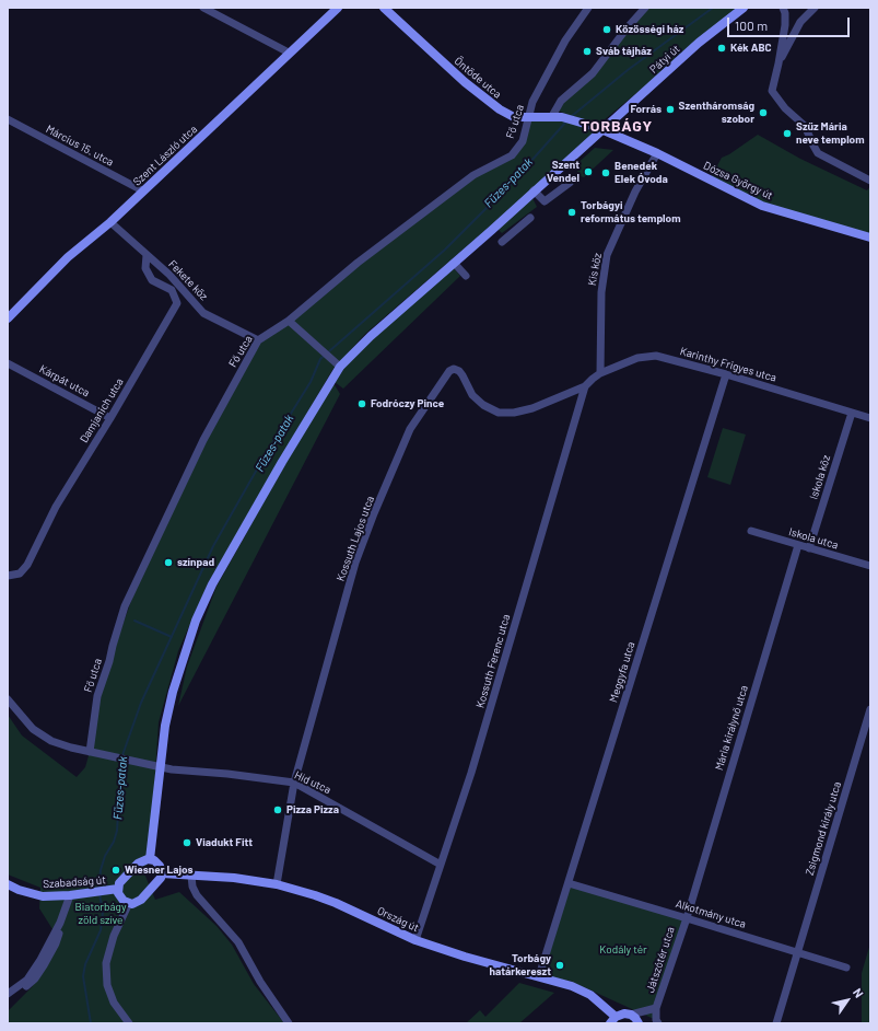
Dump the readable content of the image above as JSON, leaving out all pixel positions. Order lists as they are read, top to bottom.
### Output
{
  "streets": {
    "street": [
      "Pátyi út",
      "Öntöde utca",
      "Fő utca",
      "Március 15. utca",
      "Szent László utca",
      "Dózsa György út",
      "Kis köz",
      "Fekete köz",
      "Karinthy Frigyes utca",
      "Kárpát utca",
      "Damjanich utca",
      "Iskola köz",
      "Kossuth Lajos utca",
      "Iskola utca",
      "Kossuth Ferenc utca",
      "Meggyfa utca",
      "Mária királynő utca",
      "Híd utca",
      "Zsigmond király utca",
      "Szabadság út",
      "Alkotmány utca",
      "Ország út",
      "Játszótér utca"
    ]
  },
  "crossings": [
    ["Pátyi út", "Öntöde utca"],
    ["Pátyi út", "Dózsa György út"],
    ["Öntöde utca", "Fő utca"],
    ["Öntöde utca", "Dózsa György út"],
    ["Fő utca", "Fekete köz"],
    ["Március 15. utca", "Szent László utca"],
    ["Szent László utca", "Fekete köz"],
    ["Dózsa György út", "Kis köz"],
    ["Kis köz", "Karinthy Frigyes utca"],
    ["Fekete köz", "Damjanich utca"],
    ["Karinthy Frigyes utca", "Iskola köz"],
    ["Karinthy Frigyes utca", "Kossuth Lajos utca"],
    ["Karinthy Frigyes utca", "Kossuth Ferenc utca"],
    ["Karinthy Frigyes utca", "Meggyfa utca"],
    ["Kárpát utca", "Damjanich utca"],
    ["Iskola köz", "Iskola utca"],
    ["Kossuth Lajos utca", "Kossuth Ferenc utca"],
    ["Kossuth Lajos utca", "Híd utca"],
    ["Kossuth Lajos utca", "Ország út"],
    ["Iskola utca", "Mária királynő utca"],
    ["Kossuth Ferenc utca", "Híd utca"],
    ["Kossuth Ferenc utca", "Ország út"],
    ["Meggyfa utca", "Alkotmány utca"],
    ["Meggyfa utca", "Ország út"],
    ["Mária királynő utca", "Alkotmány utca"],
    ["Mária királynő utca", "Játszótér utca"],
    ["Zsigmond király utca", "Alkotmány utca"],
    ["Szabadság út", "Ország út"],
    ["Alkotmány utca", "Játszótér utca"]
  ],
  "districts": ["TORBÁGY"],
  "water": ["Füzes-patak"],
  "parks": ["Biatorbágy zöld szíve", "Kodály tér"],
  "places": [
    "Közösségi ház",
    "Kék ABC",
    "Sváb tájház",
    "Forrás",
    "Szentháromság szobor",
    "Szűz Mária neve templom",
    "Szent Vendel",
    "Benedek Elek Óvoda",
    "Torbágyi református templom",
    "Fodróczy Pince",
    "színpad",
    "Pizza Pizza",
    "Viadukt Fitt",
    "Wiesner Lajos",
    "Torbágy határkereszt"
  ],
  "scale_bar": "100 m",
  "north": "top right"
}
